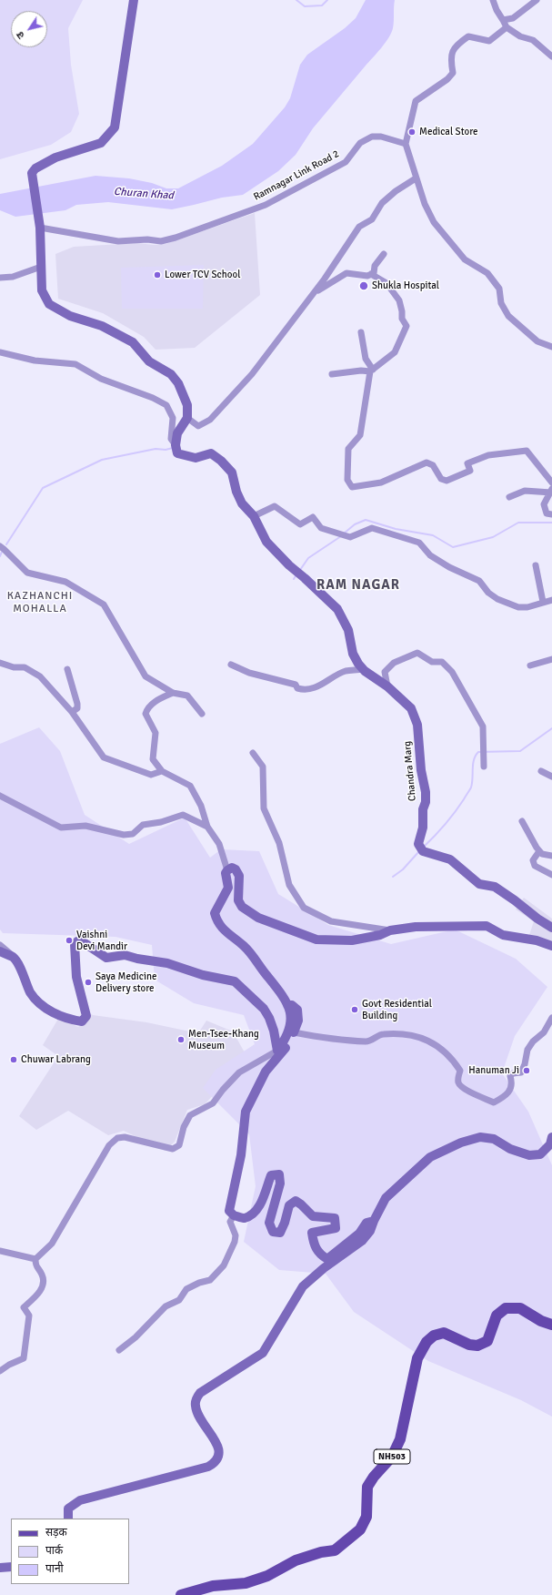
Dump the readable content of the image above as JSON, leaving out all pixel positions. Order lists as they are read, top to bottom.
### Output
{
  "streets": {
    "main road": ["NH503"],
    "street": ["Ramnagar Link Road 2", "Chandra Marg"]
  },
  "districts": ["RAM NAGAR", "KAZHANCHI MOHALLA"],
  "water": ["Churan Khad"],
  "places": [
    "Medical Store",
    "Lower TCV School",
    "Shukla Hospital",
    "Vaishni Devi Mandir",
    "Saya Medicine Delivery store",
    "Govt Residential Building",
    "Men-Tsee-Khang Museum",
    "Chuwar Labrang",
    "Hanuman Ji"
  ],
  "legend": ["सड़क", "पार्क", "पानी"],
  "north": "bottom left"
}
